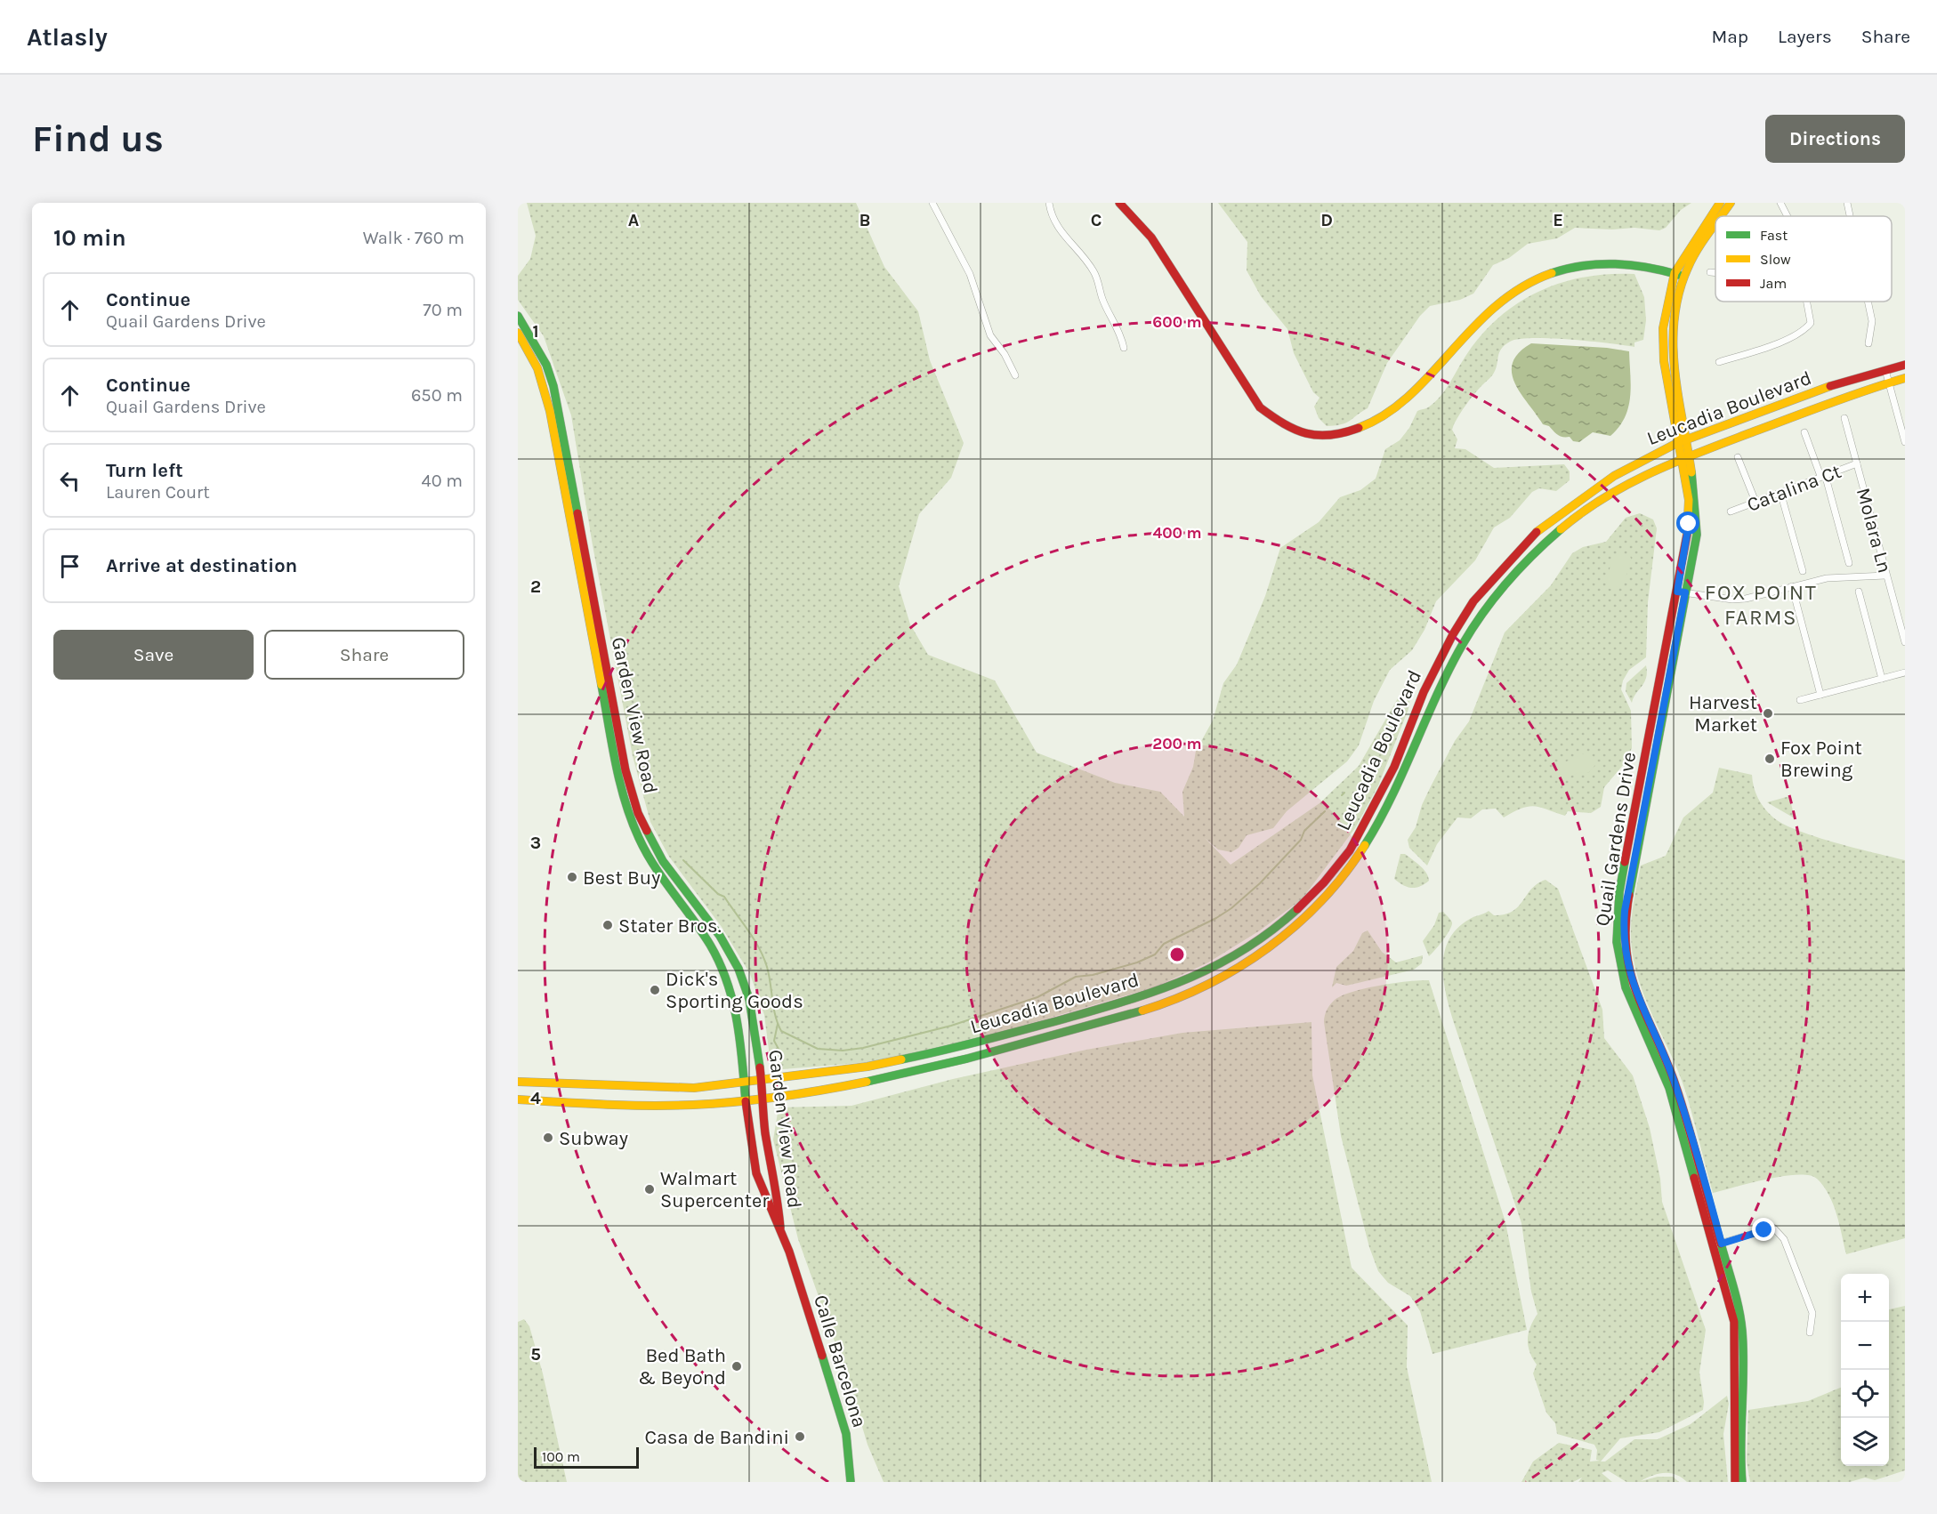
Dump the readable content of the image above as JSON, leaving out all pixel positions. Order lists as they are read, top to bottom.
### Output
{
  "streets": {
    "main road": [
      "Leucadia Boulevard",
      "Garden View Road",
      "Quail Gardens Drive",
      "Calle Barcelona"
    ],
    "street": ["Catalina Ct", "Molara Ln"]
  },
  "crossings": [
    ["Leucadia Boulevard", "Garden View Road"],
    ["Leucadia Boulevard", "Quail Gardens Drive"],
    ["Catalina Ct", "Molara Ln"],
    ["Garden View Road", "Calle Barcelona"]
  ],
  "districts": ["FOX POINT FARMS"],
  "places": [
    "Harvest Market",
    "Fox Point Brewing",
    "Best Buy",
    "Stater Bros.",
    "Dick's Sporting Goods",
    "Subway",
    "Walmart Supercenter",
    "Bed Bath & Beyond",
    "Casa de Bandini"
  ],
  "legend": ["Fast", "Slow", "Jam"],
  "scale_bar": "100 m",
  "page": {
    "header": "Atlasly",
    "nav": ["Map", "Layers", "Share"],
    "buttons": [
      "Directions",
      ["Save", "Share"]
    ],
    "title": "Find us",
    "heading": ["10 min", "Walk · 760 m"],
    "list": [
      ["Continue", "Quail Gardens Drive", "70 m"],
      ["Continue", "Quail Gardens Drive", "650 m"],
      ["Turn left", "Lauren Court", "40 m"],
      "Arrive at destination"
    ],
    "map_buttons": ["+", "−"],
    "scale": "100 m"
  },
  "grid": {
    "columns": [
      "A",
      "B",
      "C",
      "D",
      "E"
    ],
    "rows": [
      "1",
      "2",
      "3",
      "4",
      "5"
    ]
  },
  "rings": ["600 m", "400 m", "200 m"]
}
